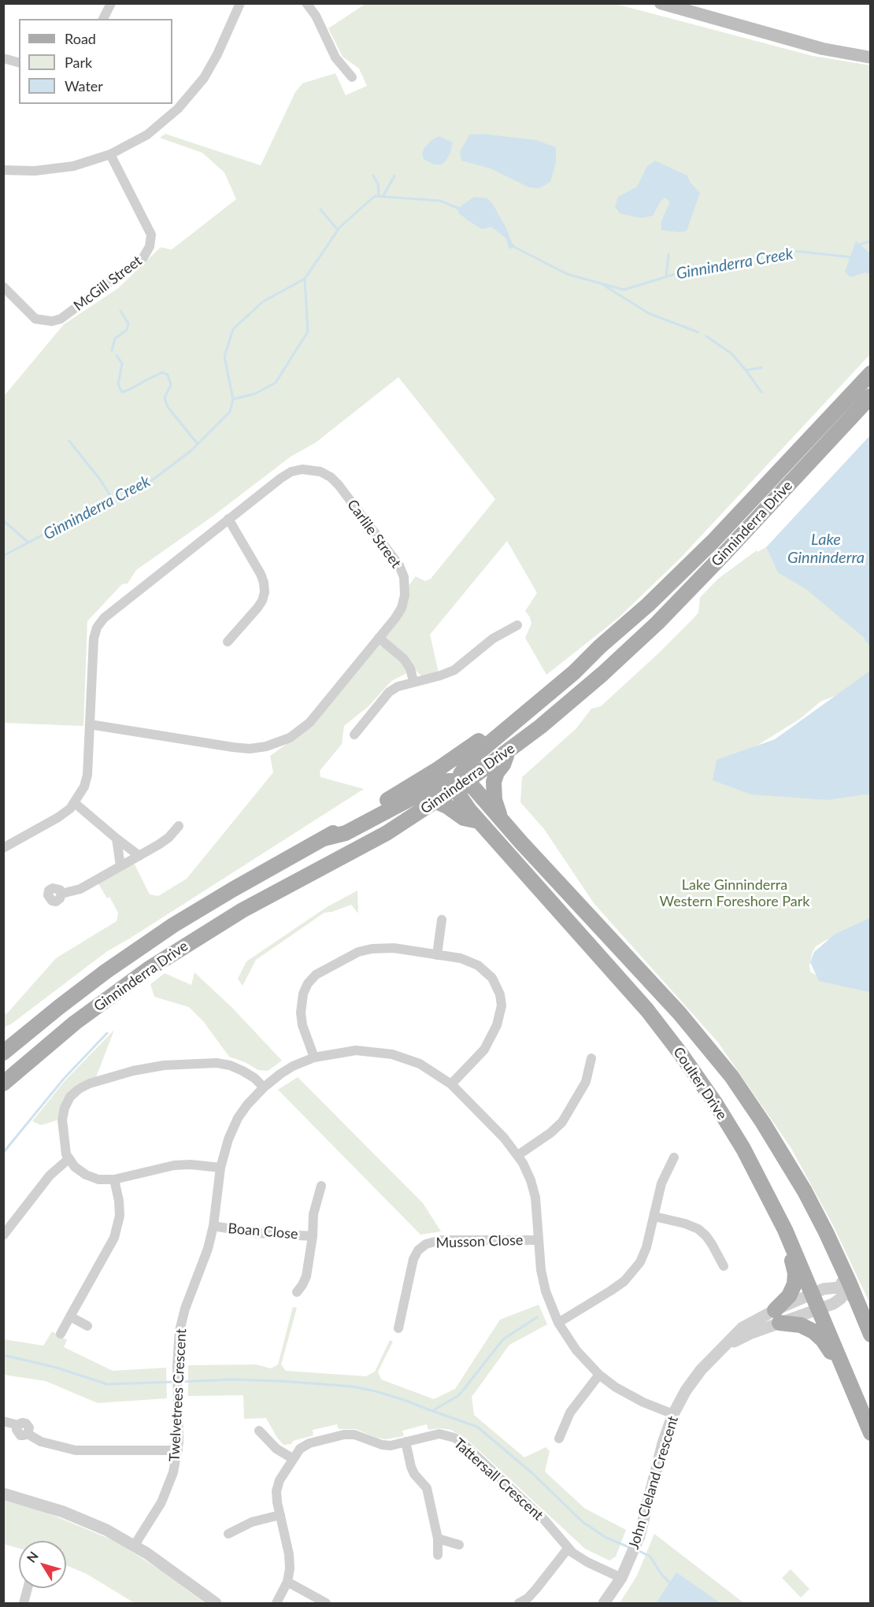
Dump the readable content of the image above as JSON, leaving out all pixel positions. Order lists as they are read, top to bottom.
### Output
{
  "streets": {
    "main road": ["Ginninderra Drive", "Coulter Drive"],
    "street": [
      "McGill Street",
      "Carlile Street",
      "Boan Close",
      "Musson Close",
      "Twelvetrees Crescent",
      "Tattersall Crescent",
      "John Cleland Crescent"
    ]
  },
  "crossings": [
    ["Ginninderra Drive", "Coulter Drive"],
    ["Coulter Drive", "John Cleland Crescent"],
    ["Boan Close", "Twelvetrees Crescent"],
    ["Musson Close", "Twelvetrees Crescent"],
    ["Twelvetrees Crescent", "John Cleland Crescent"],
    ["Tattersall Crescent", "John Cleland Crescent"]
  ],
  "water": ["Ginninderra Creek", "Lake Ginninderra"],
  "parks": ["Lake Ginninderra Western Foreshore Park"],
  "legend": ["Road", "Park", "Water"],
  "north": "top left"
}
